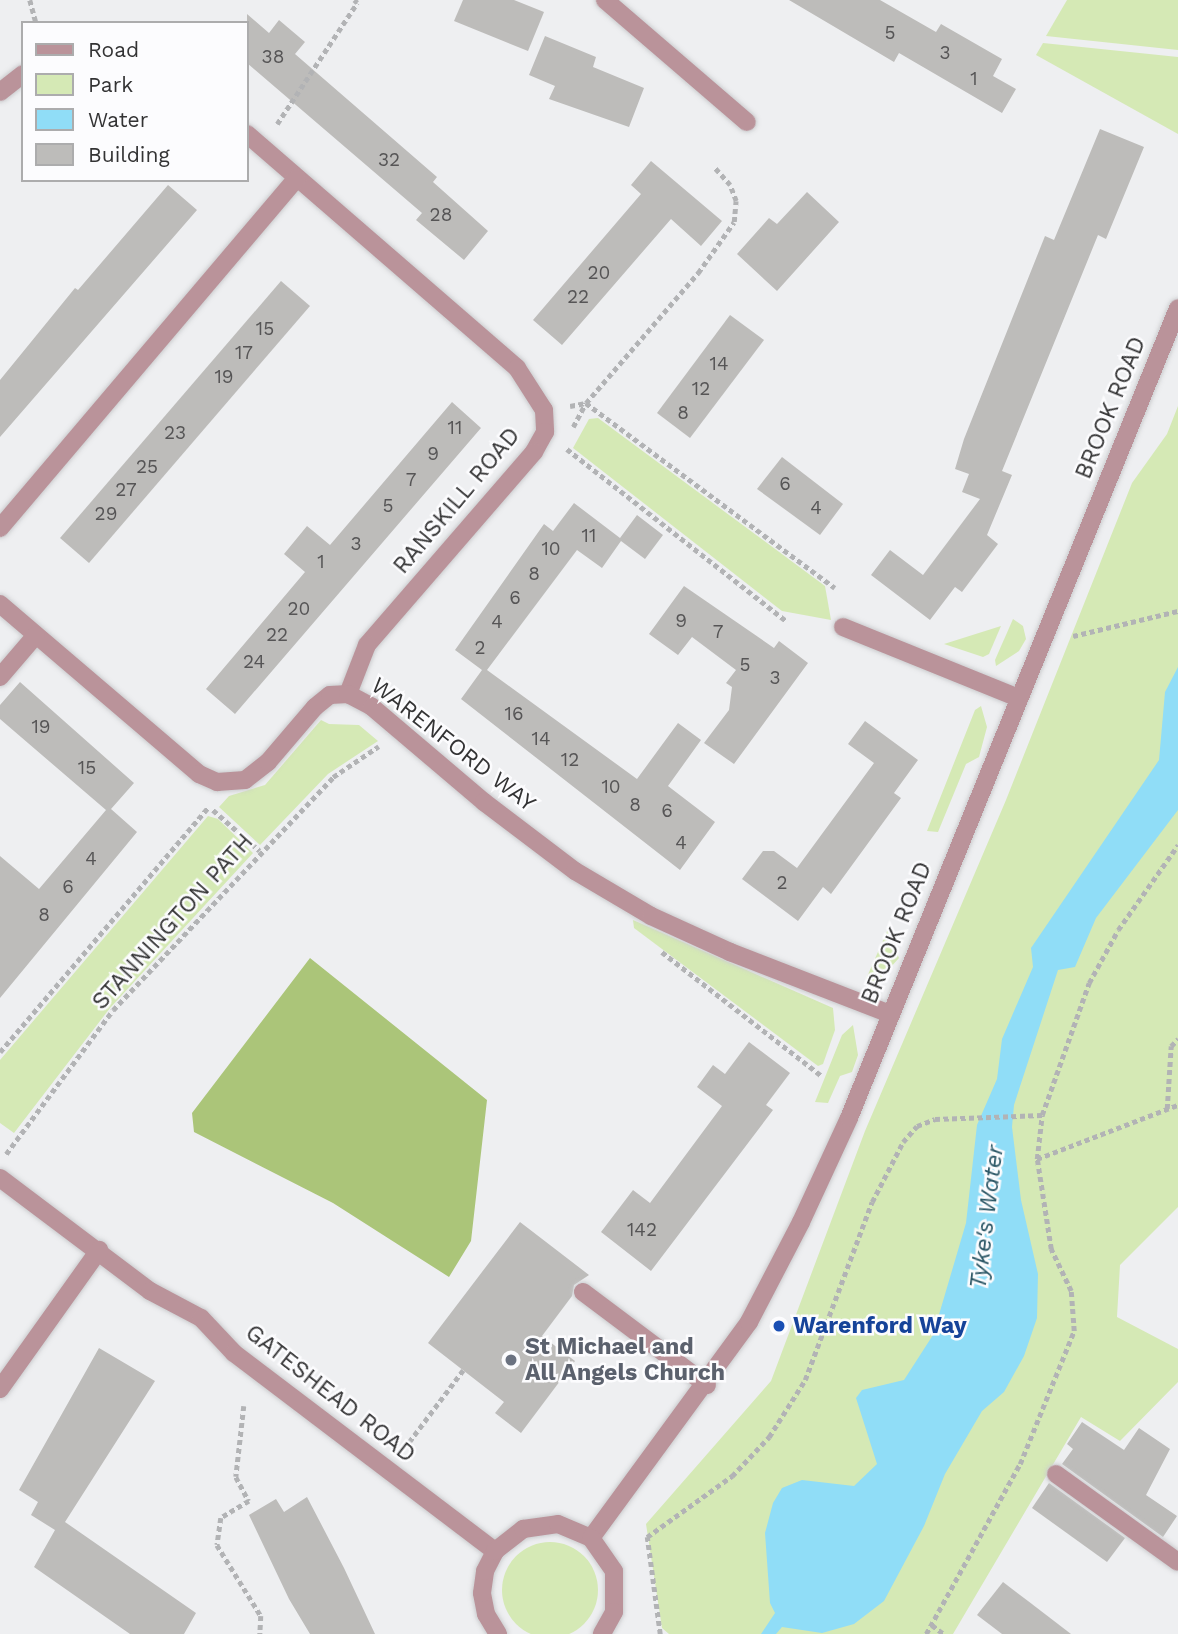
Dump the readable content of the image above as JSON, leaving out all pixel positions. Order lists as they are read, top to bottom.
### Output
{
  "streets": {
    "street": [
      "BROOK ROAD",
      "RANSKILL ROAD",
      "WARENFORD WAY",
      "GATESHEAD ROAD"
    ],
    "path": ["STANNINGTON PATH"]
  },
  "crossings": [
    ["BROOK ROAD", "WARENFORD WAY"],
    ["RANSKILL ROAD", "WARENFORD WAY"],
    ["WARENFORD WAY", "STANNINGTON PATH"]
  ],
  "water": ["Tyke's Water"],
  "places": ["Warenford Way", "St Michael and All Angels Church"],
  "house_numbers": [
    "5",
    "3",
    "38",
    "1",
    "32",
    "28",
    "20",
    "22",
    "15",
    "17",
    "14",
    "19",
    "12",
    "8",
    "11",
    "23",
    "9",
    "25",
    "7",
    "6",
    "27",
    "5",
    "4",
    "29",
    "11",
    "3",
    "10",
    "1",
    "8",
    "6",
    "20",
    "9",
    "4",
    "7",
    "22",
    "2",
    "24",
    "5",
    "3",
    "16",
    "19",
    "14",
    "12",
    "15",
    "10",
    "8",
    "6",
    "4",
    "4",
    "2",
    "6",
    "8",
    "142"
  ],
  "legend": [
    "Road",
    "Park",
    "Water",
    "Building"
  ]
}
